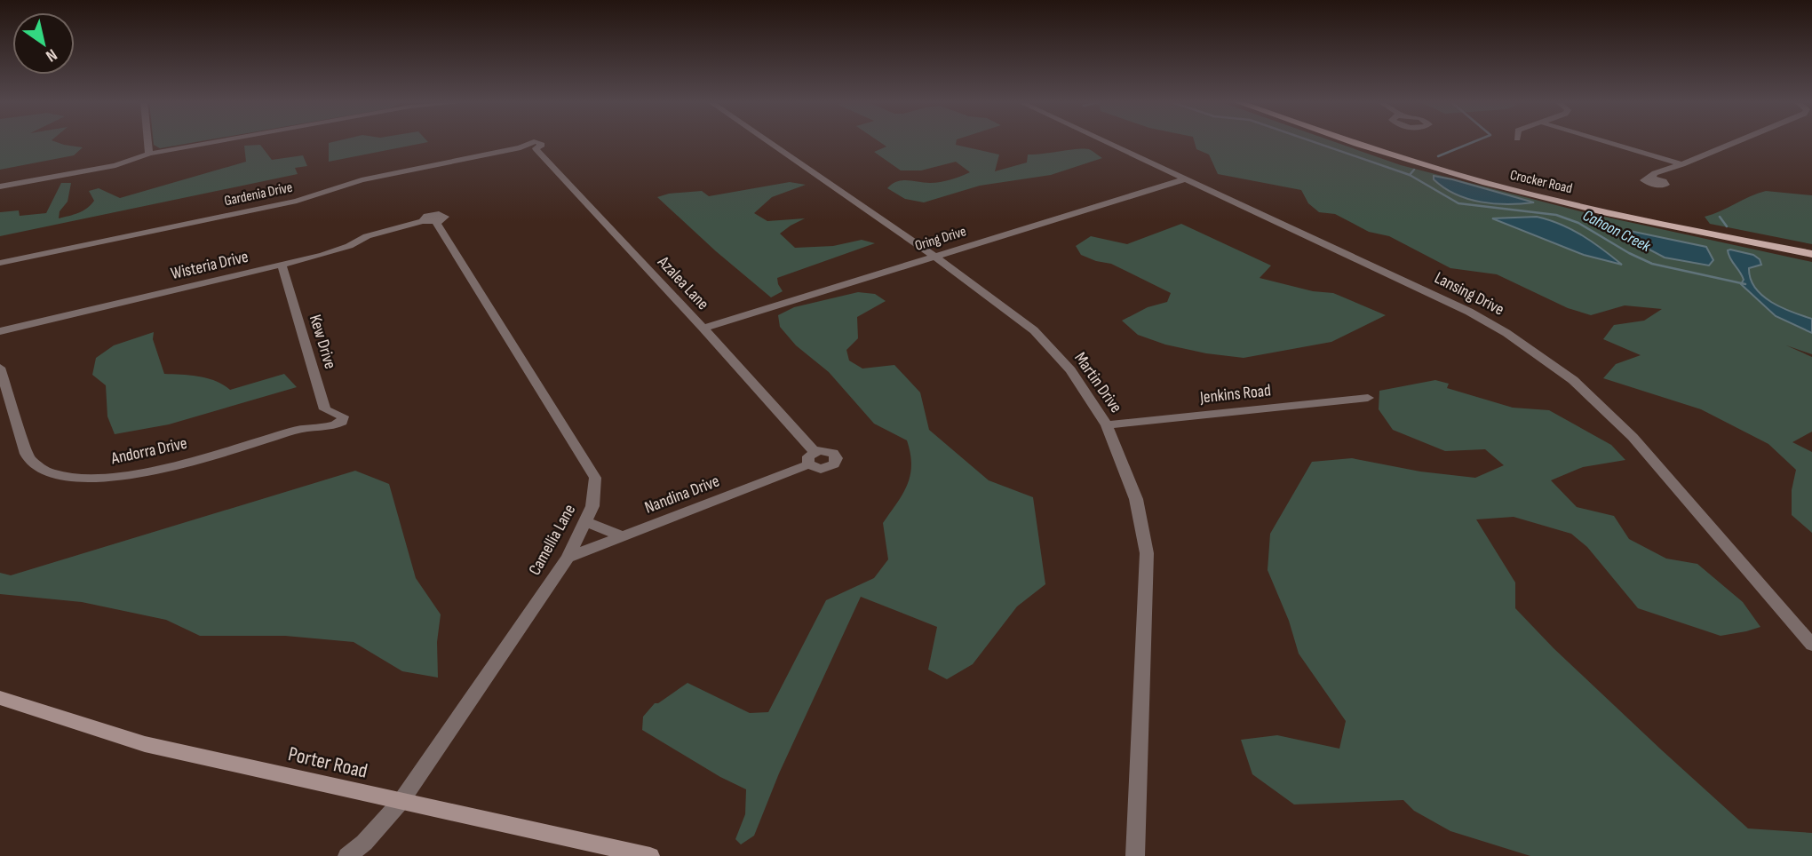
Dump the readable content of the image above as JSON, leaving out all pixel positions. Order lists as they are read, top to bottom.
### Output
{
  "streets": {
    "main road": ["Crocker Road", "Porter Road"],
    "street": [
      "Gardenia Drive",
      "Oring Drive",
      "Wisteria Drive",
      "Azalea Lane",
      "Lansing Drive",
      "Kew Drive",
      "Martin Drive",
      "Jenkins Road",
      "Andorra Drive",
      "Nandina Drive",
      "Camellia Lane"
    ]
  },
  "crossings": [
    ["Gardenia Drive", "Azalea Lane"],
    ["Oring Drive", "Azalea Lane"],
    ["Oring Drive", "Lansing Drive"],
    ["Oring Drive", "Martin Drive"],
    ["Wisteria Drive", "Kew Drive"],
    ["Wisteria Drive", "Camellia Lane"],
    ["Azalea Lane", "Nandina Drive"],
    ["Kew Drive", "Andorra Drive"],
    ["Martin Drive", "Jenkins Road"],
    ["Nandina Drive", "Camellia Lane"],
    ["Camellia Lane", "Porter Road"]
  ],
  "water": ["Cahoon Creek"],
  "north": "bottom right"
}
